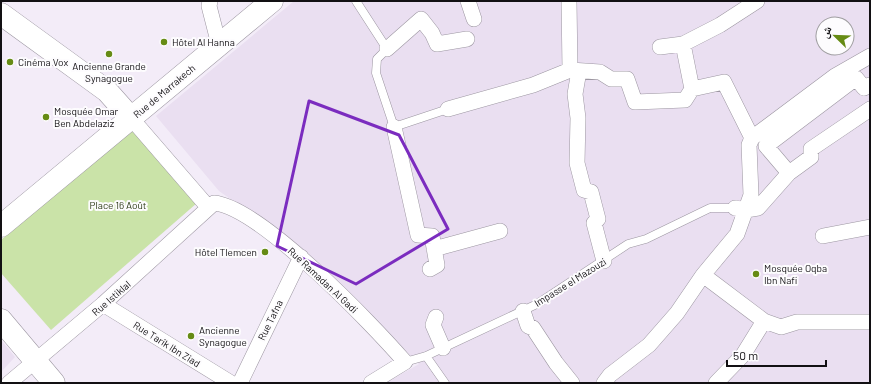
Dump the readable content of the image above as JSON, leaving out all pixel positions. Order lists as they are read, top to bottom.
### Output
{
  "streets": {
    "main road": ["Rue de Marrakech"],
    "street": [
      "Rue Ramadan Al Gadi",
      "Rue Istiklal",
      "Rue Tafna",
      "Rue Tarik Ibn Ziad"
    ],
    "lane": ["Impasse el Mazouzi"]
  },
  "crossings": [
    ["Rue Ramadan Al Gadi", "Impasse el Mazouzi"],
    ["Rue Ramadan Al Gadi", "Rue Istiklal"],
    ["Rue Ramadan Al Gadi", "Rue Tafna"],
    ["Rue Istiklal", "Rue Tarik Ibn Ziad"]
  ],
  "parks": ["Place 16 Août"],
  "places": [
    "Hôtel Al Hanna",
    "Ancienne Grande Synagogue",
    "Cinéma Vox",
    "Mosquée Omar Ben Abdelaziz",
    "Hôtel Tlemcen",
    "Mosquée Oqba Ibn Nafi",
    "Ancienne Synagogue"
  ],
  "scale_bar": "50 m",
  "north": "top left"
}
